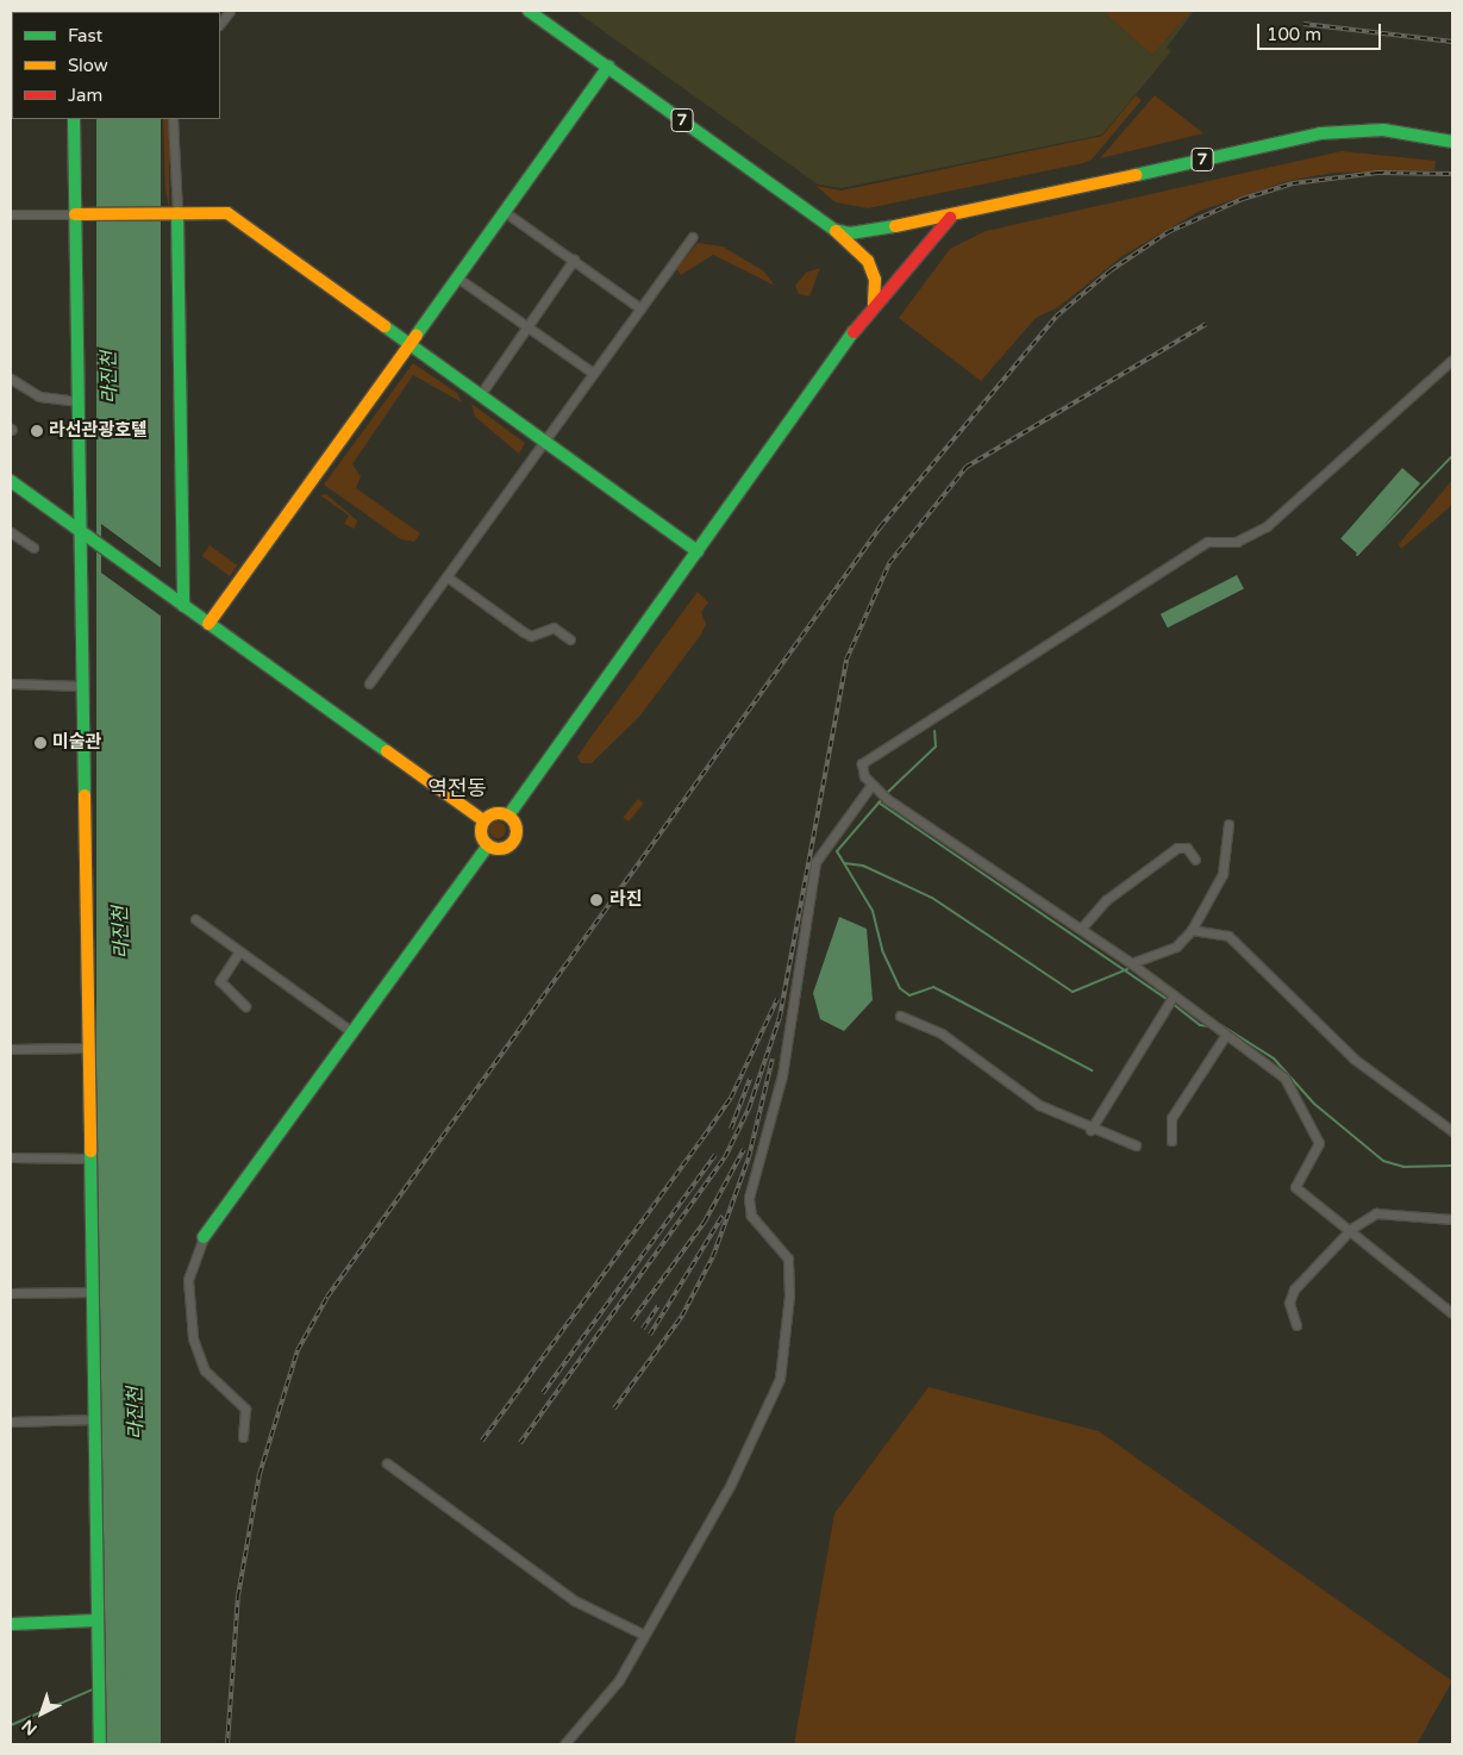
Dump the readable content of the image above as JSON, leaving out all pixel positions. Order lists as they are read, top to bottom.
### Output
{
  "streets": {
    "main road": ["7"]
  },
  "districts": ["역전동"],
  "water": ["라진천"],
  "places": ["라선관광호텔", "미술관", "라진"],
  "legend": ["Fast", "Slow", "Jam"],
  "scale_bar": "100 m",
  "north": "bottom left"
}
